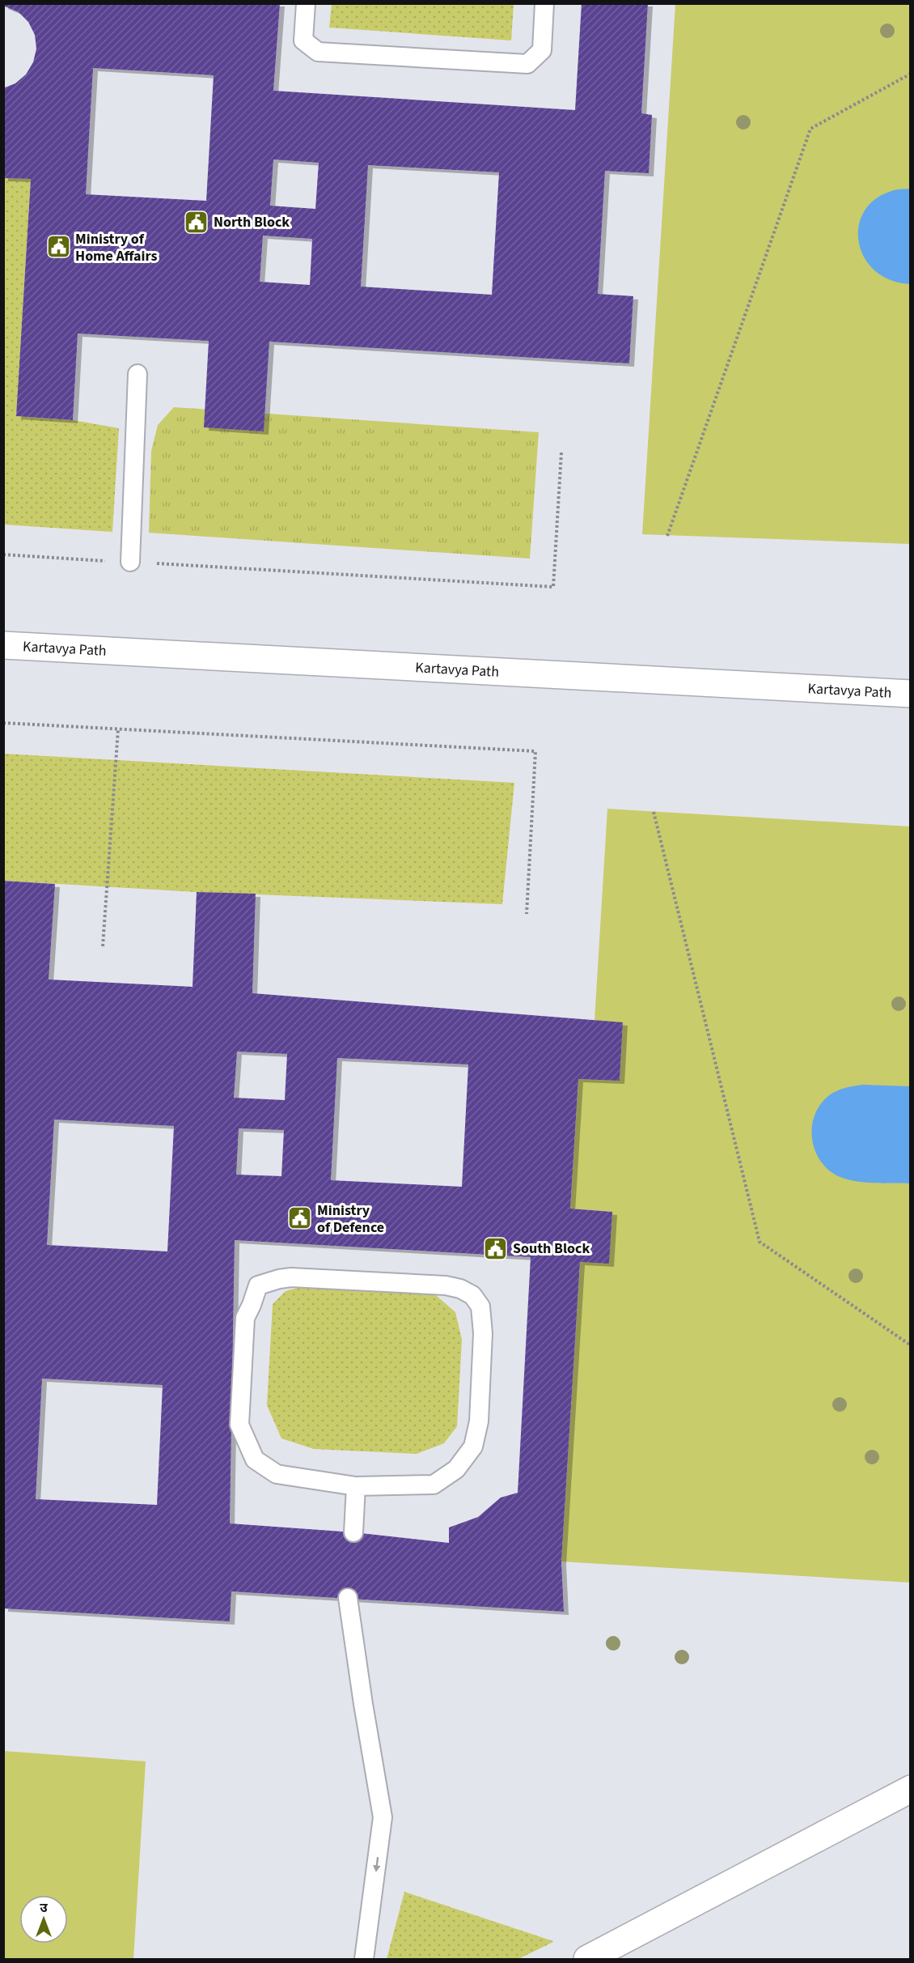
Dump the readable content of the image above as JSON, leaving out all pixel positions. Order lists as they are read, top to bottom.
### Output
{
  "streets": {
    "street": ["Kartavya Path"]
  },
  "places": {
    "public building": [
      "North Block",
      "Ministry of Home Affairs",
      "Ministry of Defence",
      "South Block"
    ]
  },
  "north": "top"
}
